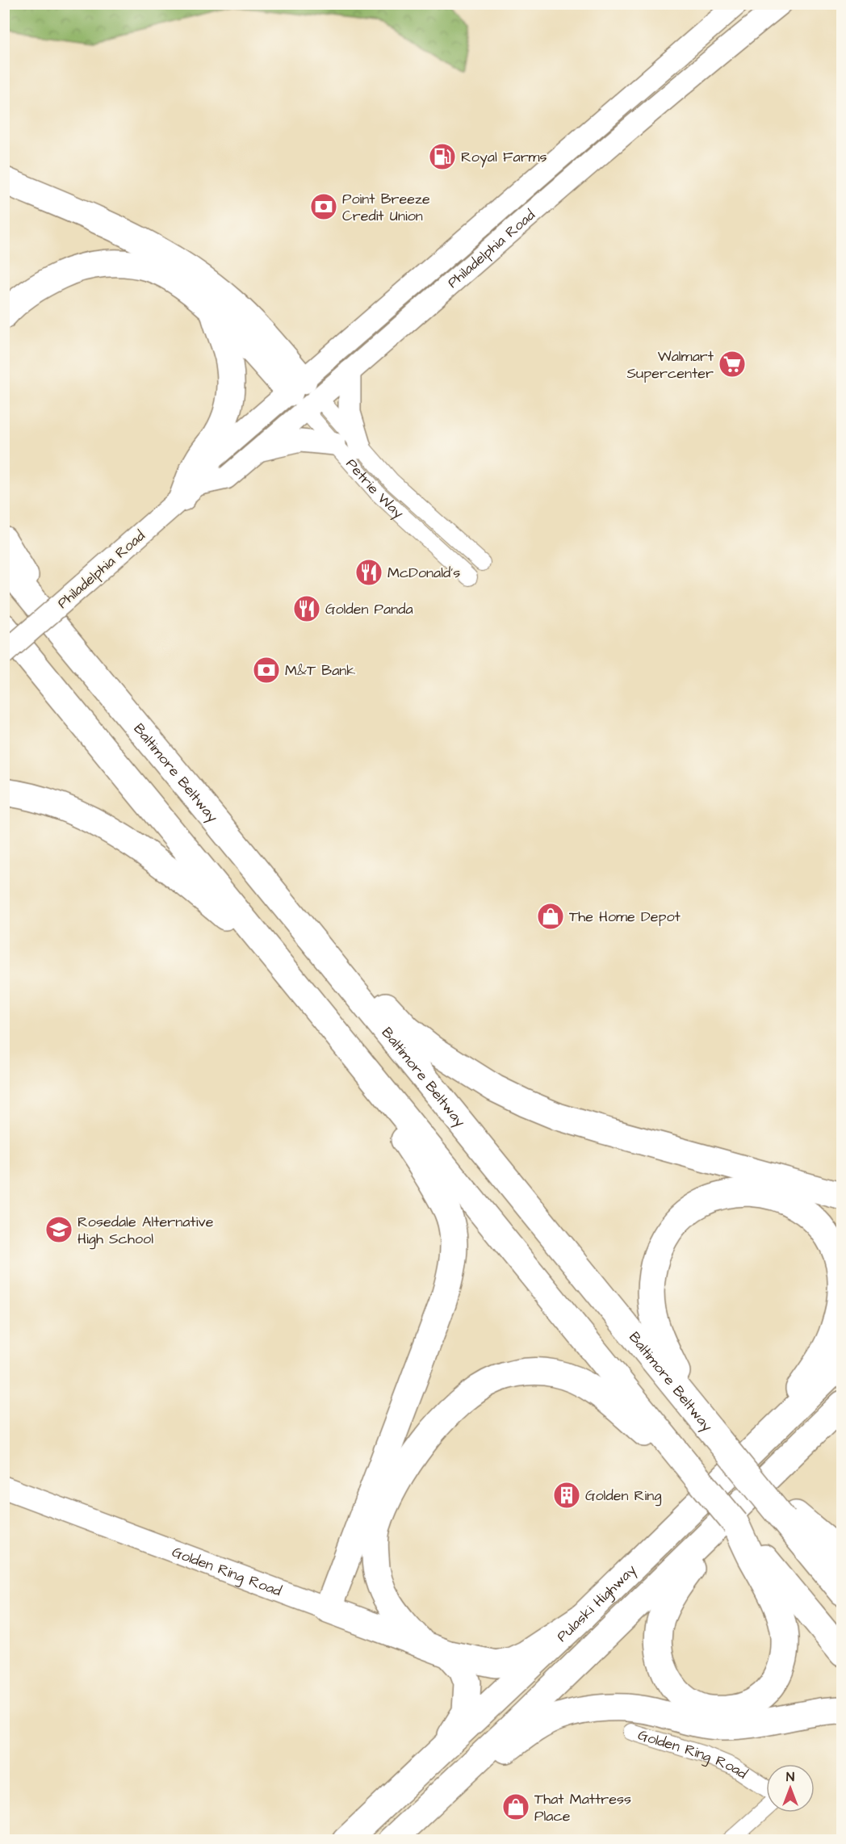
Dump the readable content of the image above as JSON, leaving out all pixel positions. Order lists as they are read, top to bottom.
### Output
{
  "streets": {
    "highway": ["Baltimore Beltway", "Golden Ring Road", "Pulaski Highway"],
    "main road": ["Philadelphia Road"],
    "street": ["Petrie Way"]
  },
  "crossings": [
    ["Philadelphia Road", "Petrie Way"],
    ["Golden Ring Road", "Pulaski Highway"]
  ],
  "places": {
    "fuel station": ["Royal Farms"],
    "bank": ["Point Breeze Credit Union", "M&T Bank"],
    "supermarket": ["Walmart Supercenter"],
    "restaurant": ["McDonald's", "Golden Panda"],
    "shop": ["The Home Depot", "That Mattress Place"],
    "school or university": ["Rosedale Alternative High School"],
    "building": ["Golden Ring"]
  },
  "north": "top"
}
